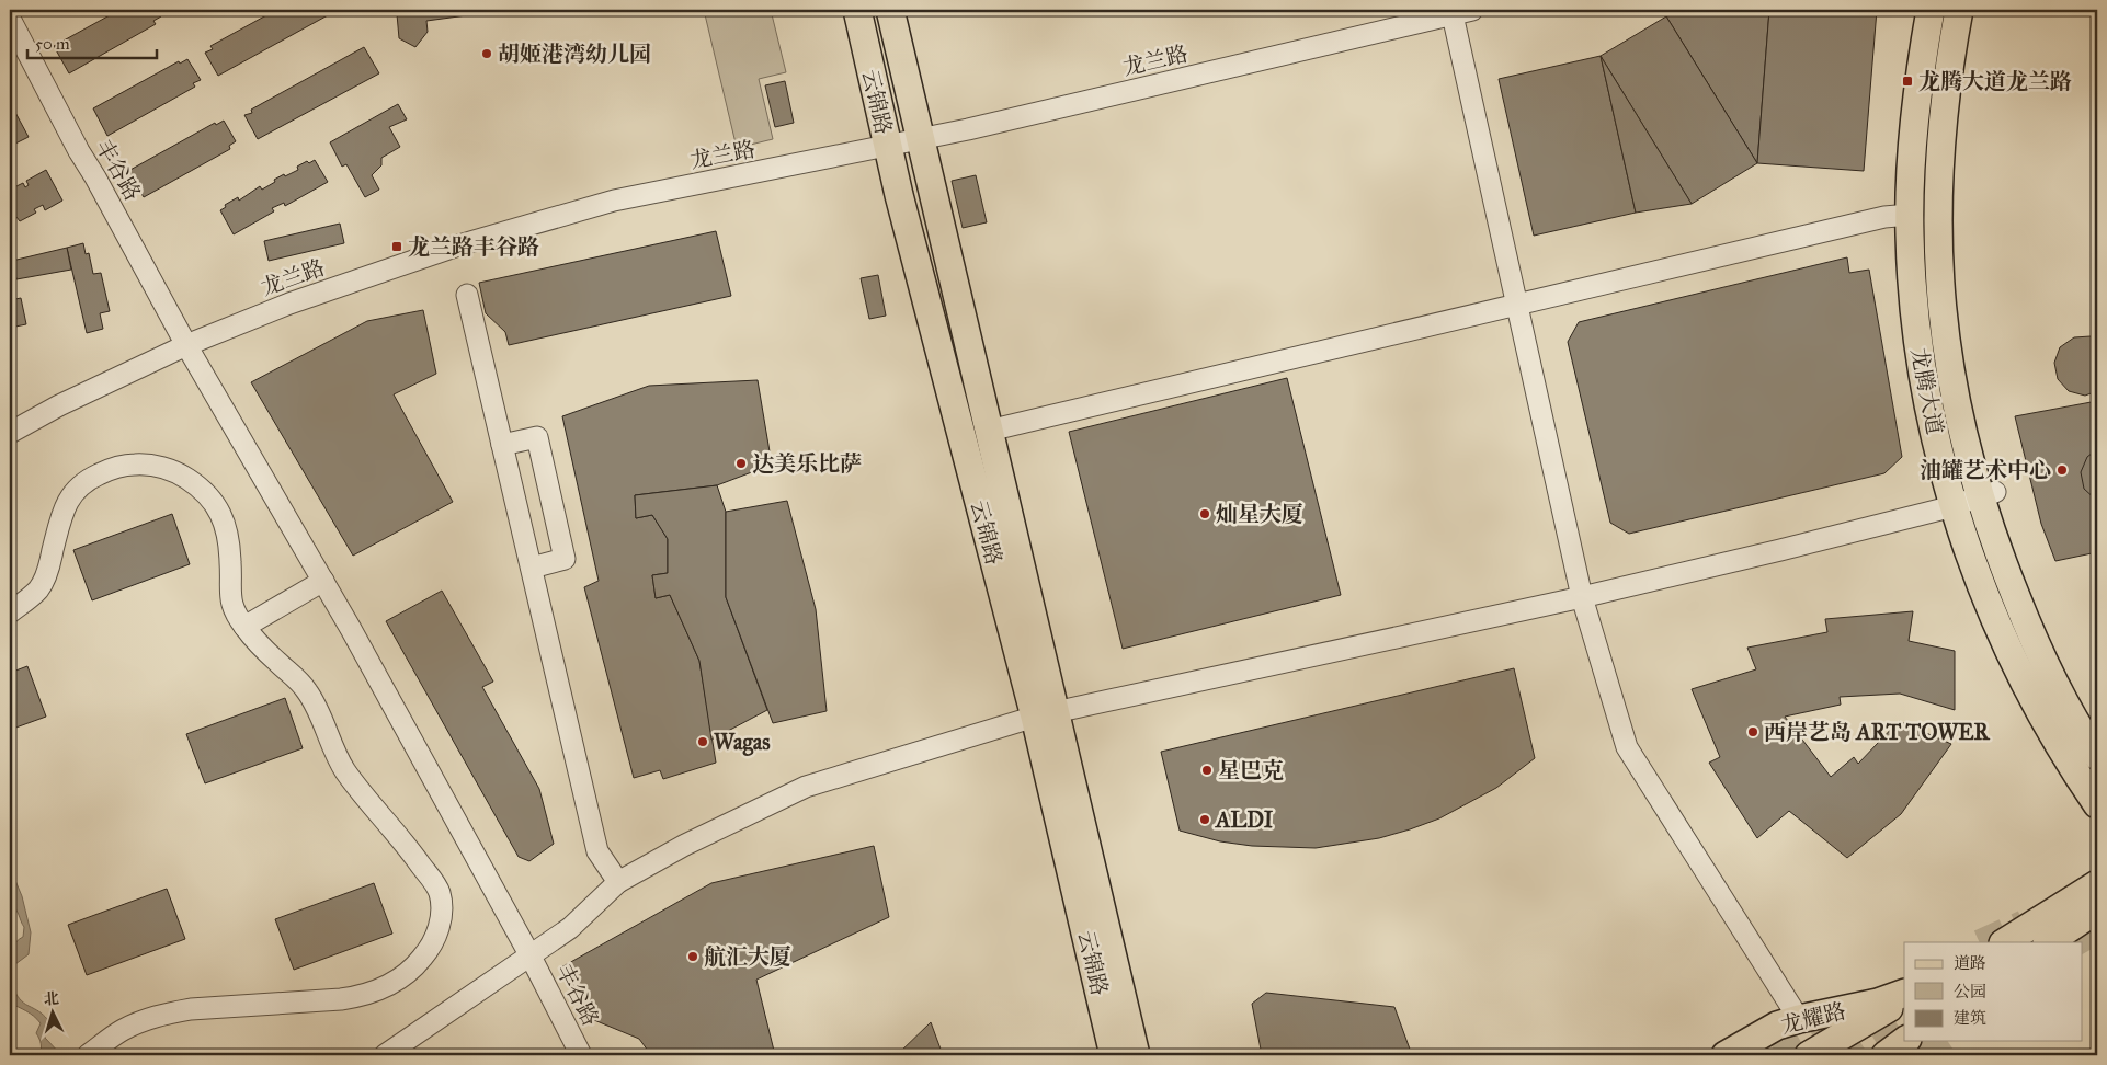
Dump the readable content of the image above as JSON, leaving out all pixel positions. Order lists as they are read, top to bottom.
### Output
{
  "streets": {
    "main road": ["云锦路", "龙腾大道", "龙耀路"],
    "street": ["龙兰路", "丰谷路"]
  },
  "crossings": [
    ["龙兰路", "云锦路"],
    ["龙兰路", "丰谷路"]
  ],
  "places": {
    "other": [
      "胡姬港湾幼儿园",
      "达美乐比萨",
      "油罐艺术中心",
      "灿星大厦",
      "西岸艺岛 ART TOWER",
      "Wagas",
      "星巴克",
      "ALDI",
      "航汇大厦"
    ],
    "transit": ["龙腾大道龙兰路", "龙兰路丰谷路"]
  },
  "legend": ["道路", "公园", "建筑"],
  "scale_bar": "50 m",
  "north": "top"
}
